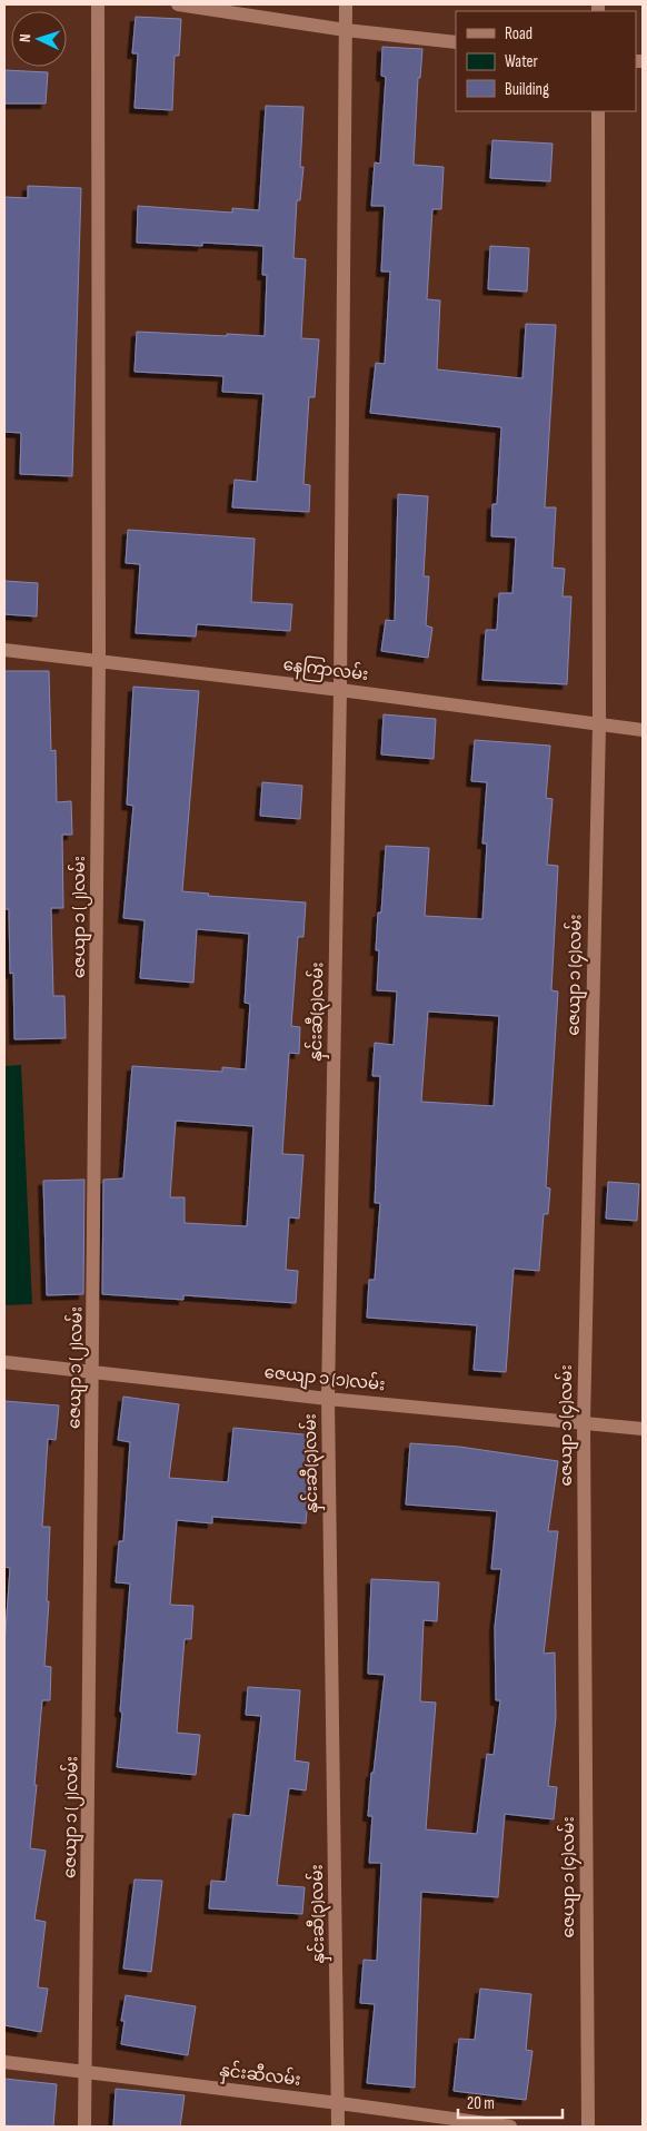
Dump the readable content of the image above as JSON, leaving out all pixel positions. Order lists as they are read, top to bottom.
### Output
{
  "streets": {
    "street": [
      "နေကြာလမ်း",
      "ဇေယျာ ၁ (၂)လမ်း",
      "ဇေယျာ ၁ (၄)လမ်း",
      "နှင်းဆီ(၃)လမ်း",
      "ဇေယျာ ၁ (၁)လမ်း",
      "နှင်းဆီလမ်း"
    ]
  },
  "crossings": [
    ["နေကြာလမ်း", "ဇေယျာ ၁ (၂)လမ်း"],
    ["နေကြာလမ်း", "ဇေယျာ ၁ (၄)လမ်း"],
    ["နေကြာလမ်း", "နှင်းဆီ(၃)လမ်း"],
    ["ဇေယျာ ၁ (၂)လမ်း", "ဇေယျာ ၁ (၁)လမ်း"],
    ["ဇေယျာ ၁ (၂)လမ်း", "နှင်းဆီလမ်း"],
    ["ဇေယျာ ၁ (၄)လမ်း", "ဇေယျာ ၁ (၁)လမ်း"],
    ["နှင်းဆီ(၃)လမ်း", "ဇေယျာ ၁ (၁)လမ်း"],
    ["နှင်းဆီ(၃)လမ်း", "နှင်းဆီလမ်း"]
  ],
  "legend": ["Road", "Water", "Building"],
  "scale_bar": "20 m",
  "north": "left"
}
